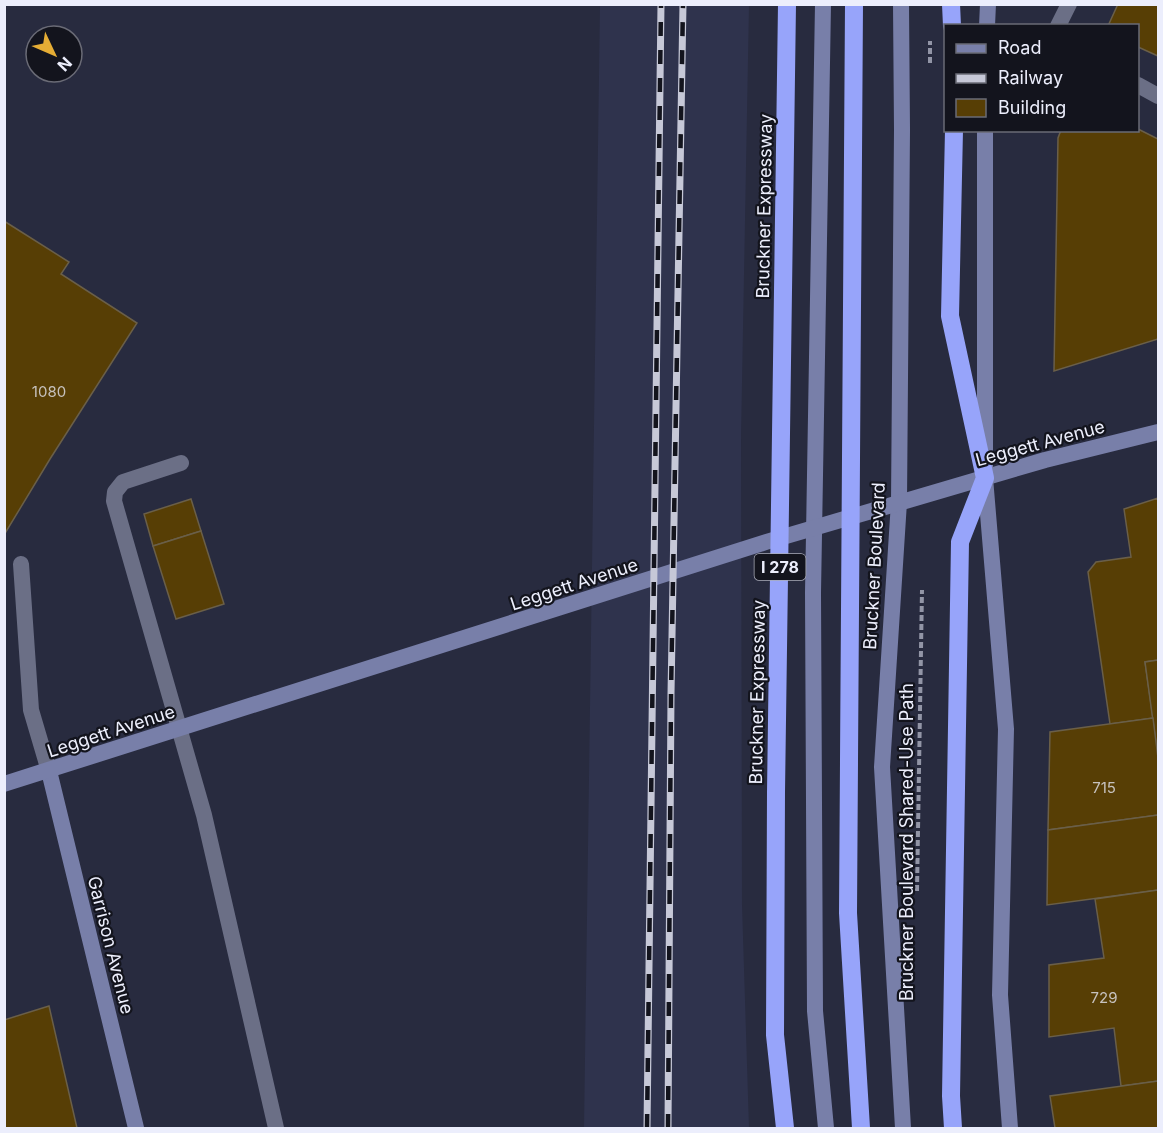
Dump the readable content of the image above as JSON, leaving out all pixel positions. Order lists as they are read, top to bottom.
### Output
{
  "streets": {
    "highway": ["Bruckner Expressway", "I 278"],
    "main road": ["Leggett Avenue", "Bruckner Boulevard", "Garrison Avenue"],
    "path": ["Bruckner Boulevard Shared-Use Path"]
  },
  "crossings": [
    ["Leggett Avenue", "Bruckner Boulevard"],
    ["Leggett Avenue", "Garrison Avenue"]
  ],
  "house_numbers": ["1080", "715", "729"],
  "legend": ["Road", "Railway", "Building"],
  "north": "bottom right"
}
